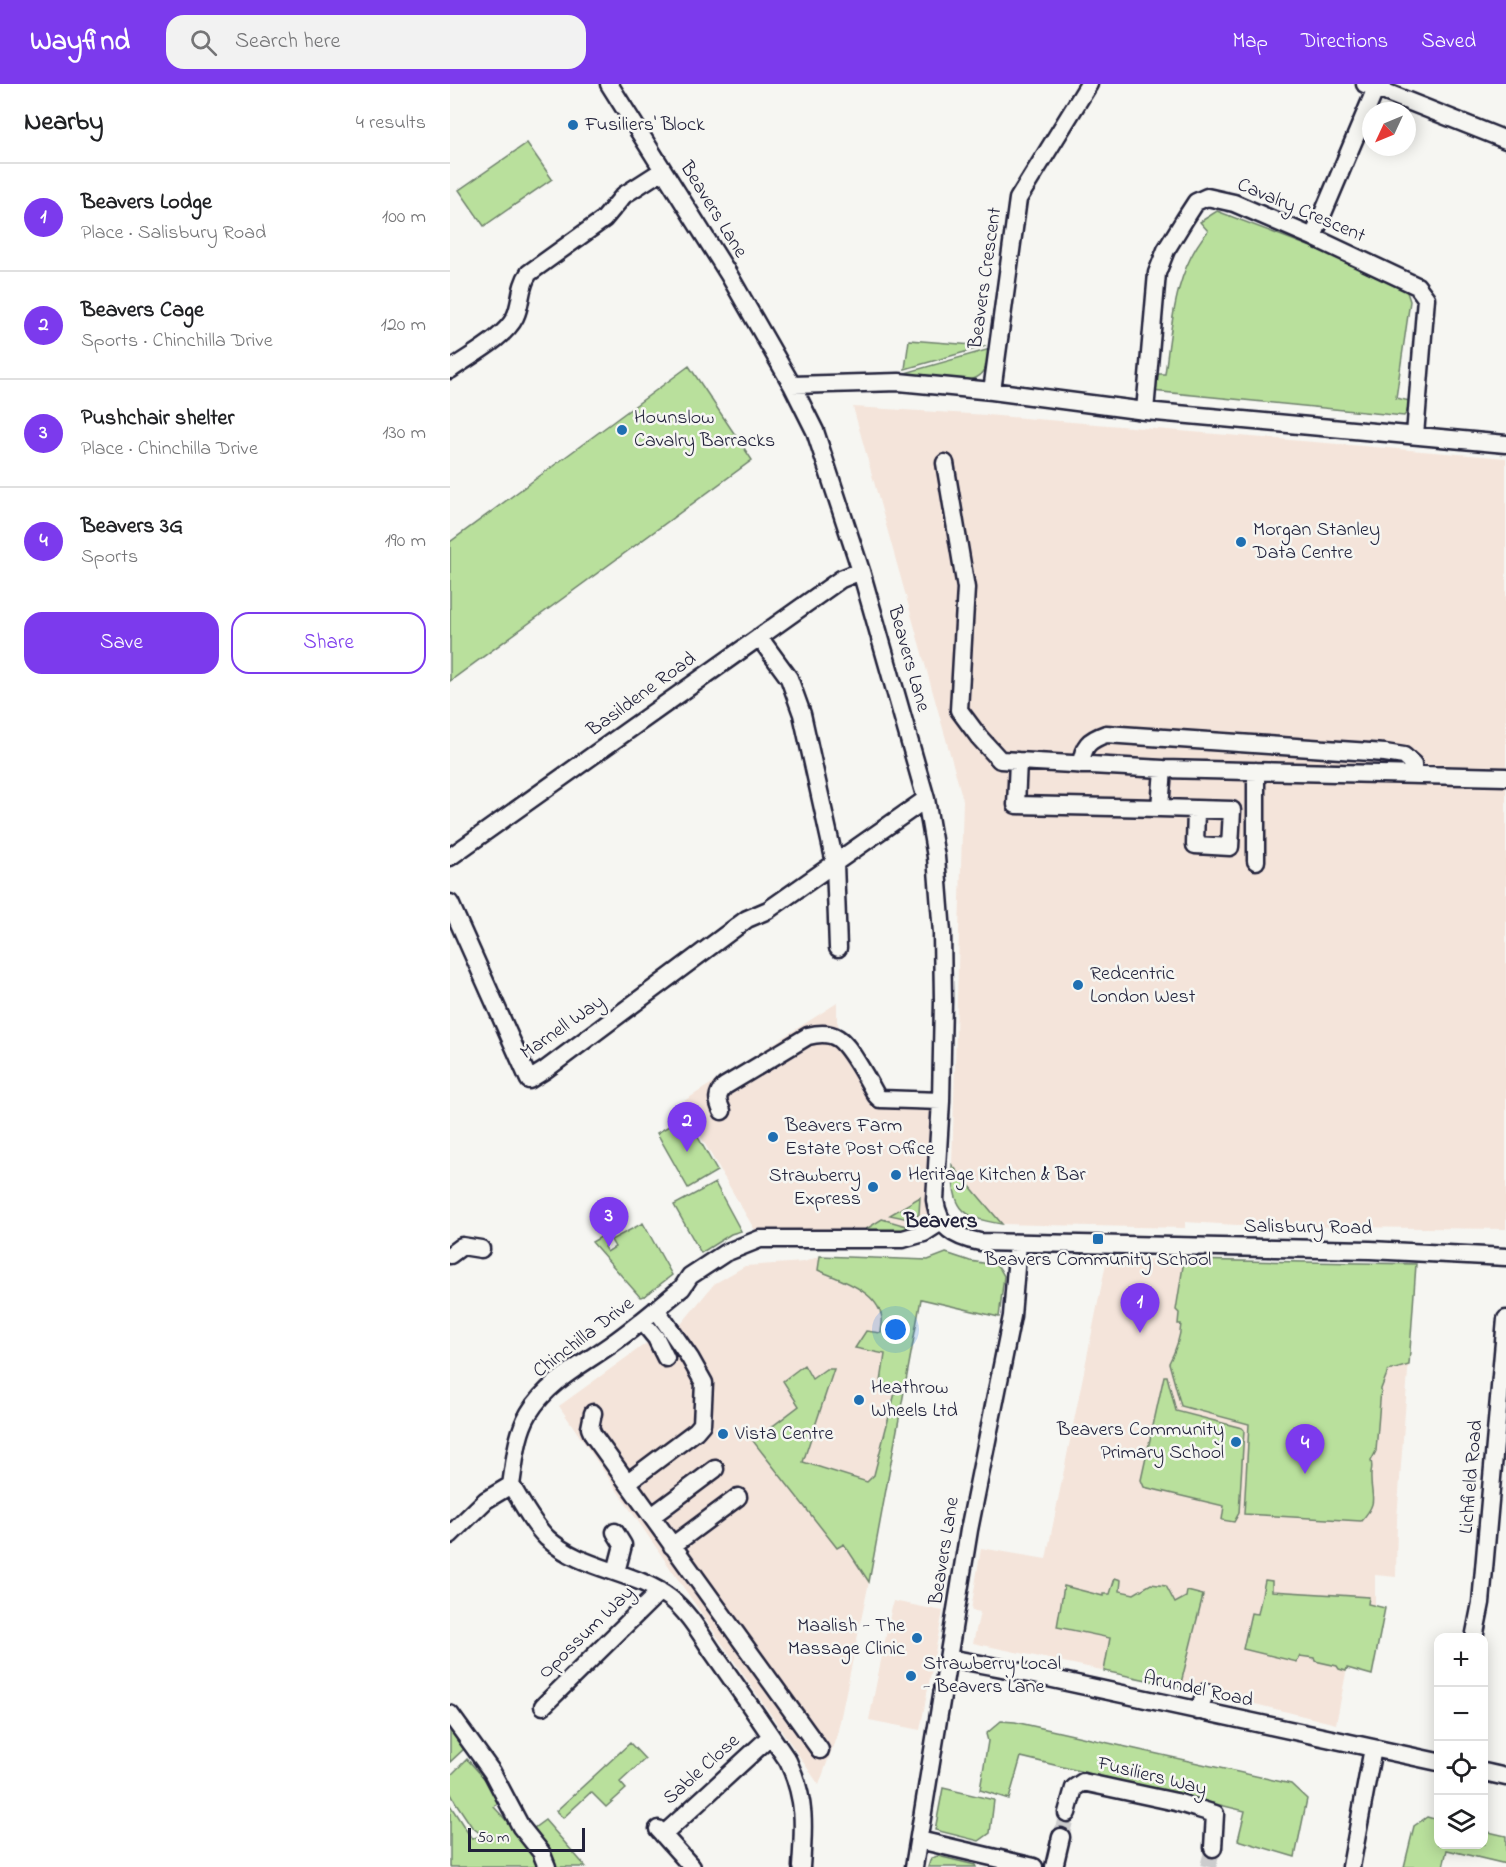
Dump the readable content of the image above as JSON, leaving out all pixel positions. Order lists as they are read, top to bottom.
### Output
{
  "streets": {
    "street": [
      "Beavers Lane",
      "Cavalry Crescent",
      "Beavers Crescent",
      "Basildene Road",
      "Marnell Way",
      "Salisbury Road",
      "Chinchilla Drive",
      "Lichfield Road",
      "Opossum Way",
      "Arundel Road",
      "Sable Close",
      "Fusiliers Way"
    ]
  },
  "crossings": [
    ["Beavers Lane", "Basildene Road"],
    ["Beavers Lane", "Salisbury Road"],
    ["Beavers Lane", "Chinchilla Drive"],
    ["Beavers Lane", "Arundel Road"]
  ],
  "districts": ["Beavers"],
  "places": {
    "other": [
      "Fusiliers' Block",
      "Hounslow Cavalry Barracks",
      "Morgan Stanley Data Centre",
      "Redcentric London West",
      "Beavers Farm Estate Post Office",
      "Heritage Kitchen & Bar",
      "Strawberry Express",
      "Heathrow Wheels Ltd",
      "Vista Centre",
      "Beavers Community Primary School",
      "Maalish - The Massage Clinic",
      "Strawberry Local - Beavers Lane"
    ],
    "transit": ["Beavers Community School"]
  },
  "scale_bar": "50 m",
  "north": "bottom left",
  "page": {
    "header": "Wayfind",
    "search": "Search here",
    "nav": ["Map", "Directions", "Saved"],
    "heading": ["Nearby", "4 results"],
    "list": [
      {
        "mark": "1",
        "name": "Beavers Lodge",
        "note": "Place · Salisbury Road",
        "value": "100 m"
      },
      {
        "mark": "2",
        "name": "Beavers Cage",
        "note": "Sports · Chinchilla Drive",
        "value": "120 m"
      },
      {
        "mark": "3",
        "name": "Pushchair shelter",
        "note": "Place · Chinchilla Drive",
        "value": "130 m"
      },
      {
        "mark": "4",
        "name": "Beavers 3G",
        "note": "Sports",
        "value": "190 m"
      }
    ],
    "buttons": ["Save", "Share"],
    "pins": [
      "2",
      "3",
      "1",
      "4"
    ],
    "map_buttons": ["+", "−"],
    "scale": "50 m"
  }
}
